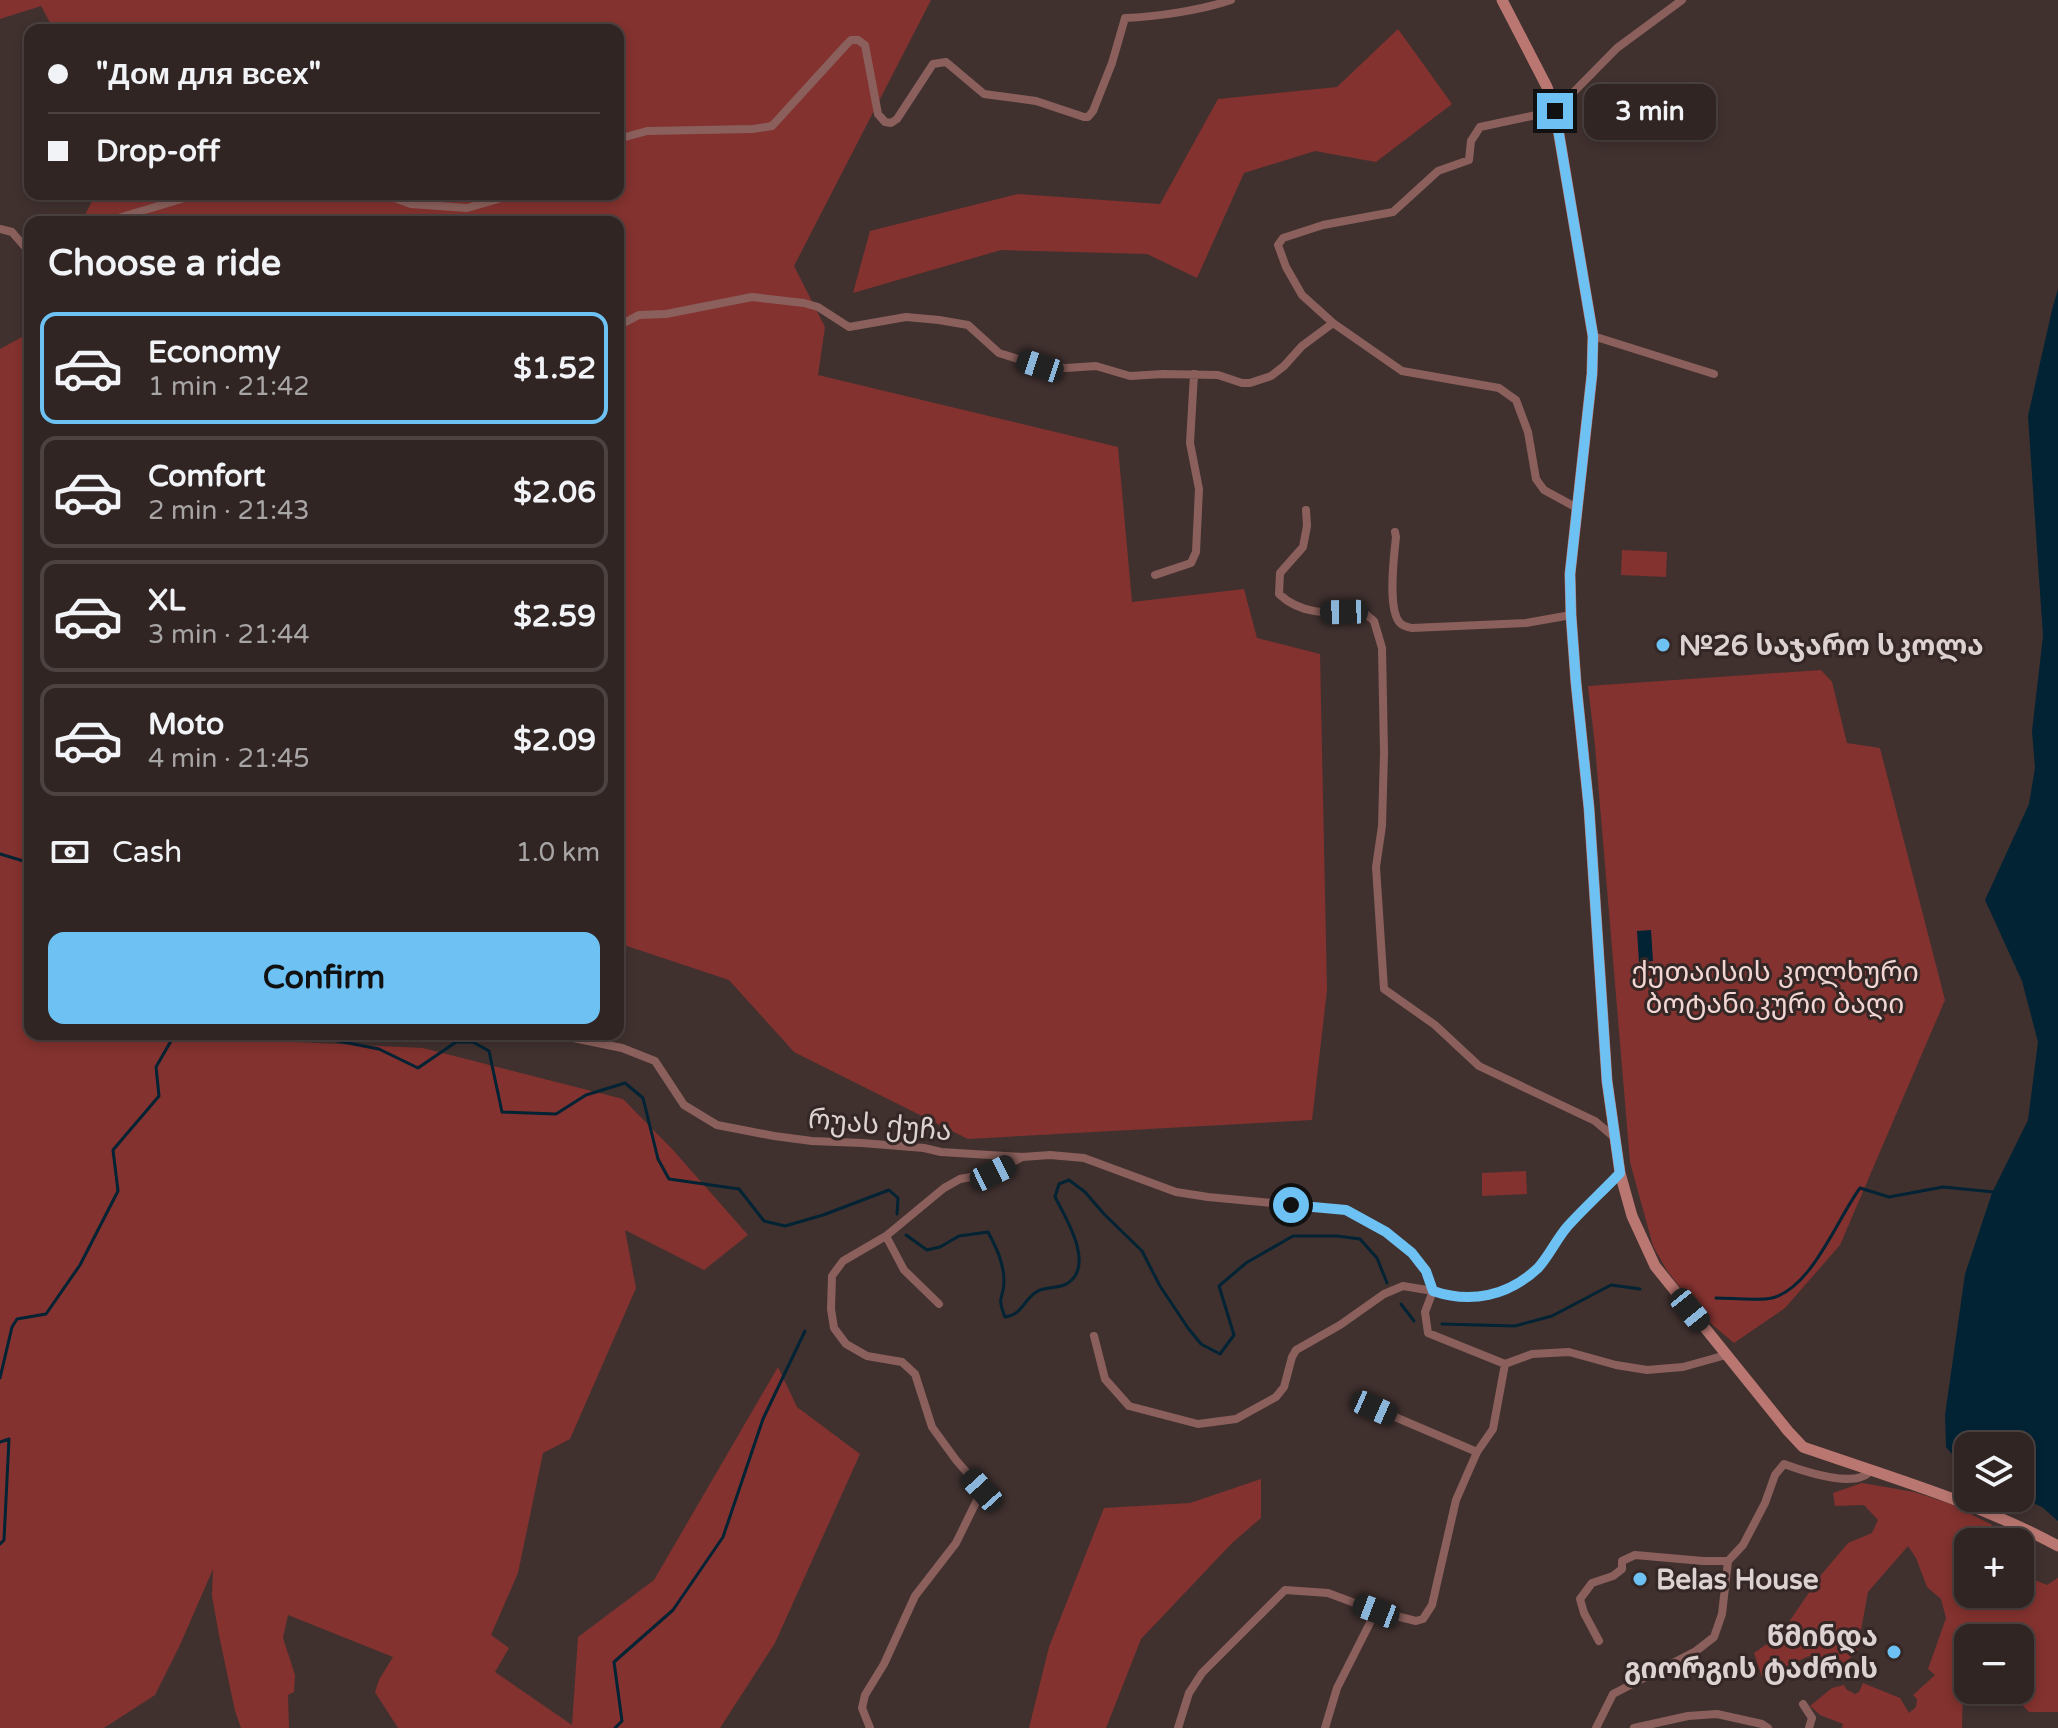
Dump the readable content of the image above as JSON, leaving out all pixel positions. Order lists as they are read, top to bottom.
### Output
{
  "streets": {
    "street": ["რუას ქუჩა"]
  },
  "parks": ["ქუთაისის კოლხური ბოტანიკური ბაღი"],
  "places": ["№26 საჯარო სკოლა", "Belas House", "წმინდა გიორგის ტაძრის"],
  "page": {
    "banner": ["\"Дом для всех\"", "Drop-off"],
    "bubble": "3 min",
    "heading": "Choose a ride",
    "list": [
      {
        "name": "Economy",
        "note": "1 min · 21:42",
        "value": "$1.52"
      },
      {
        "name": "Comfort",
        "note": "2 min · 21:43",
        "value": "$2.06"
      },
      {
        "name": "XL",
        "note": "3 min · 21:44",
        "value": "$2.59"
      },
      {
        "name": "Moto",
        "note": "4 min · 21:45",
        "value": "$2.09"
      }
    ],
    "pay": ["Cash", "1.0 km"],
    "buttons": "Confirm",
    "map_buttons": ["+", "−"]
  }
}
